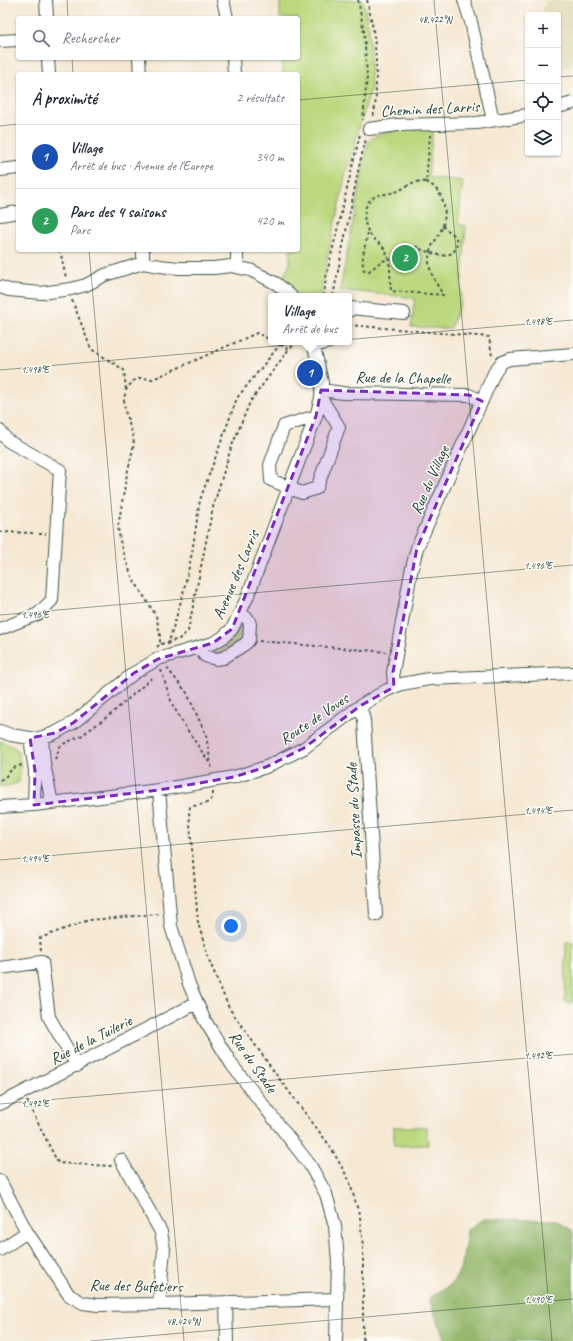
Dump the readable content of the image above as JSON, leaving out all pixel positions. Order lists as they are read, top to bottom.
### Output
{
  "streets": {
    "street": [
      "Chemin des Larris",
      "Rue de la Chapelle",
      "Rue du Village",
      "Avenue des Larris",
      "Route de Voves",
      "Impasse du Stade",
      "Rue de la Tuilerie",
      "Rue du Stade",
      "Rue des Bufetiers"
    ]
  },
  "crossings": [
    ["Rue de la Chapelle", "Rue du Village"],
    ["Rue de la Chapelle", "Avenue des Larris"],
    ["Rue du Village", "Route de Voves"],
    ["Route de Voves", "Impasse du Stade"],
    ["Route de Voves", "Rue du Stade"],
    ["Rue de la Tuilerie", "Rue du Stade"],
    ["Rue du Stade", "Rue des Bufetiers"]
  ],
  "page": {
    "map_buttons": ["+", "−"],
    "search": "Rechercher",
    "heading": ["À proximité", "2 résultats"],
    "list": [
      {
        "mark": "1",
        "name": "Village",
        "note": "Arrêt de bus · Avenue de l'Europe",
        "value": "340 m"
      },
      {
        "mark": "2",
        "name": "Parc des 4 saisons",
        "note": "Parc",
        "value": "420 m"
      }
    ],
    "pins": ["2", "1"],
    "popup": ["Village", "Arrêt de bus"]
  },
  "coordinates": [
    "48.422°N",
    "1.498°E",
    "1.496°E",
    "1.494°E",
    "1.492°E",
    "1.490°E",
    "48.424°N"
  ]
}
